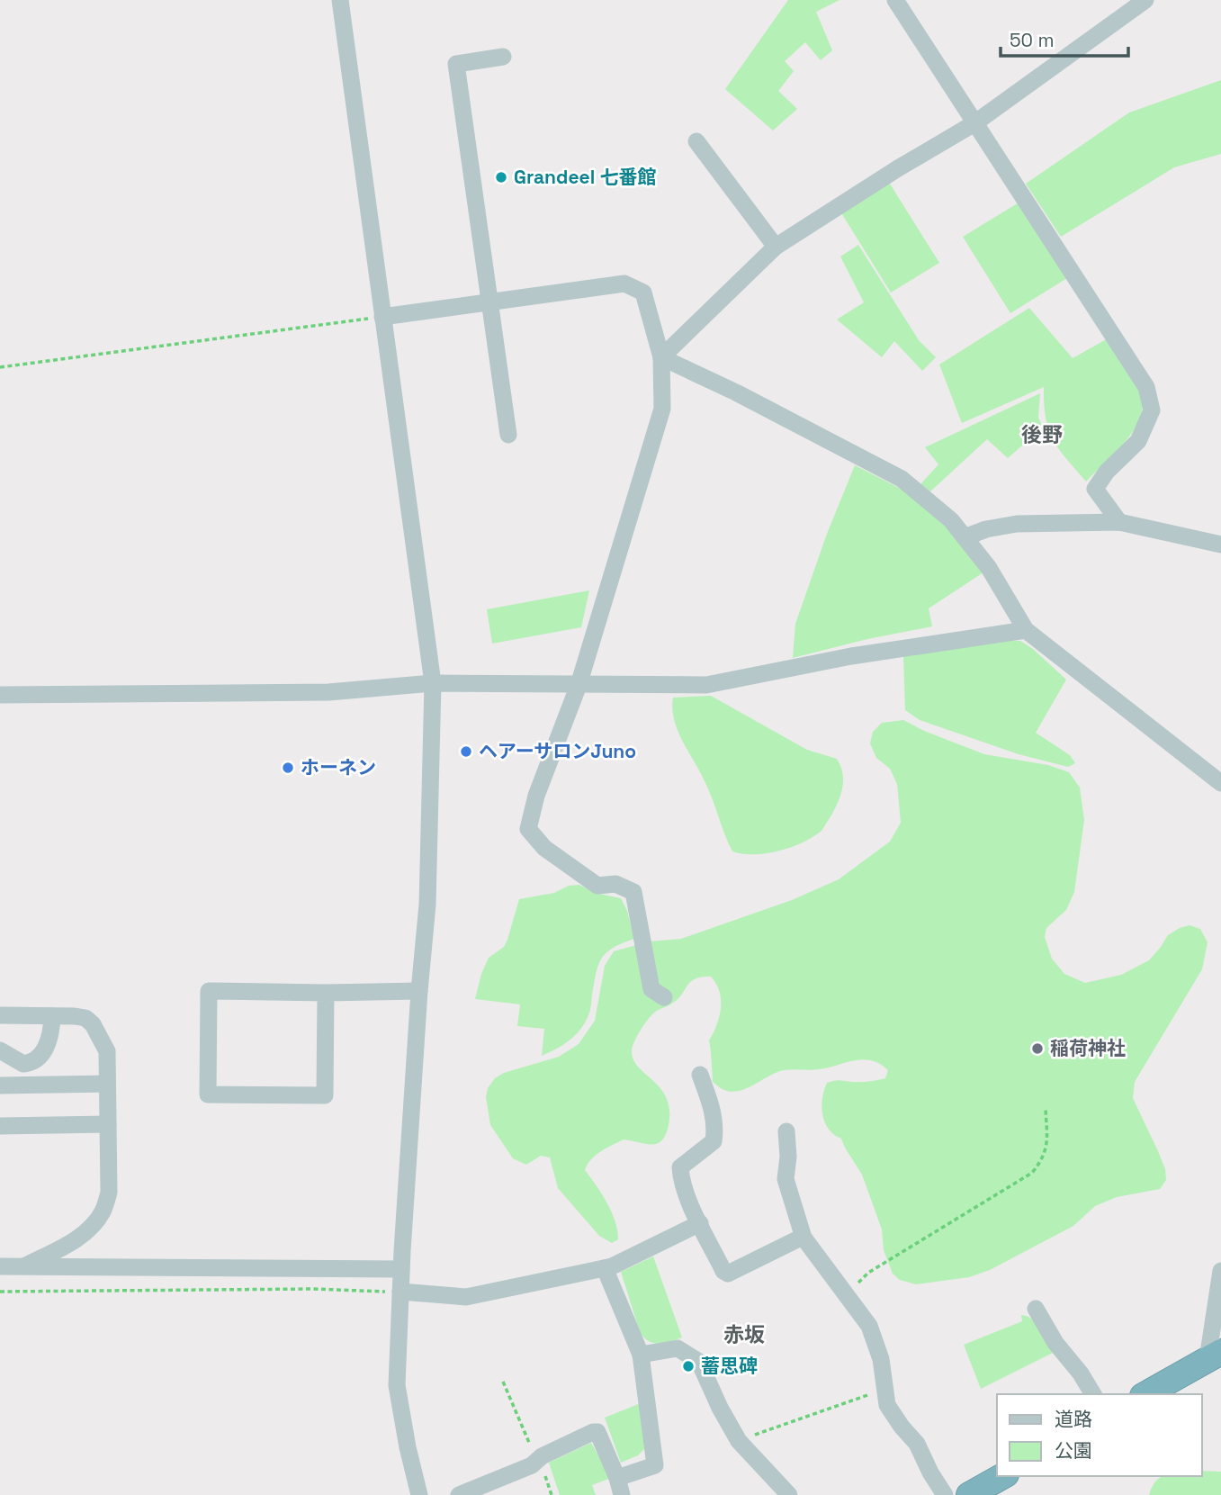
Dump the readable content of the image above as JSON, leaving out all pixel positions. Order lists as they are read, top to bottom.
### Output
{
  "districts": ["後野", "赤坂"],
  "places": [
    "Grandeel 七番館",
    "ヘアーサロンJuno",
    "ホーネン",
    "稲荷神社",
    "蓄思碑"
  ],
  "legend": ["道路", "公園"],
  "scale_bar": "50 m"
}
